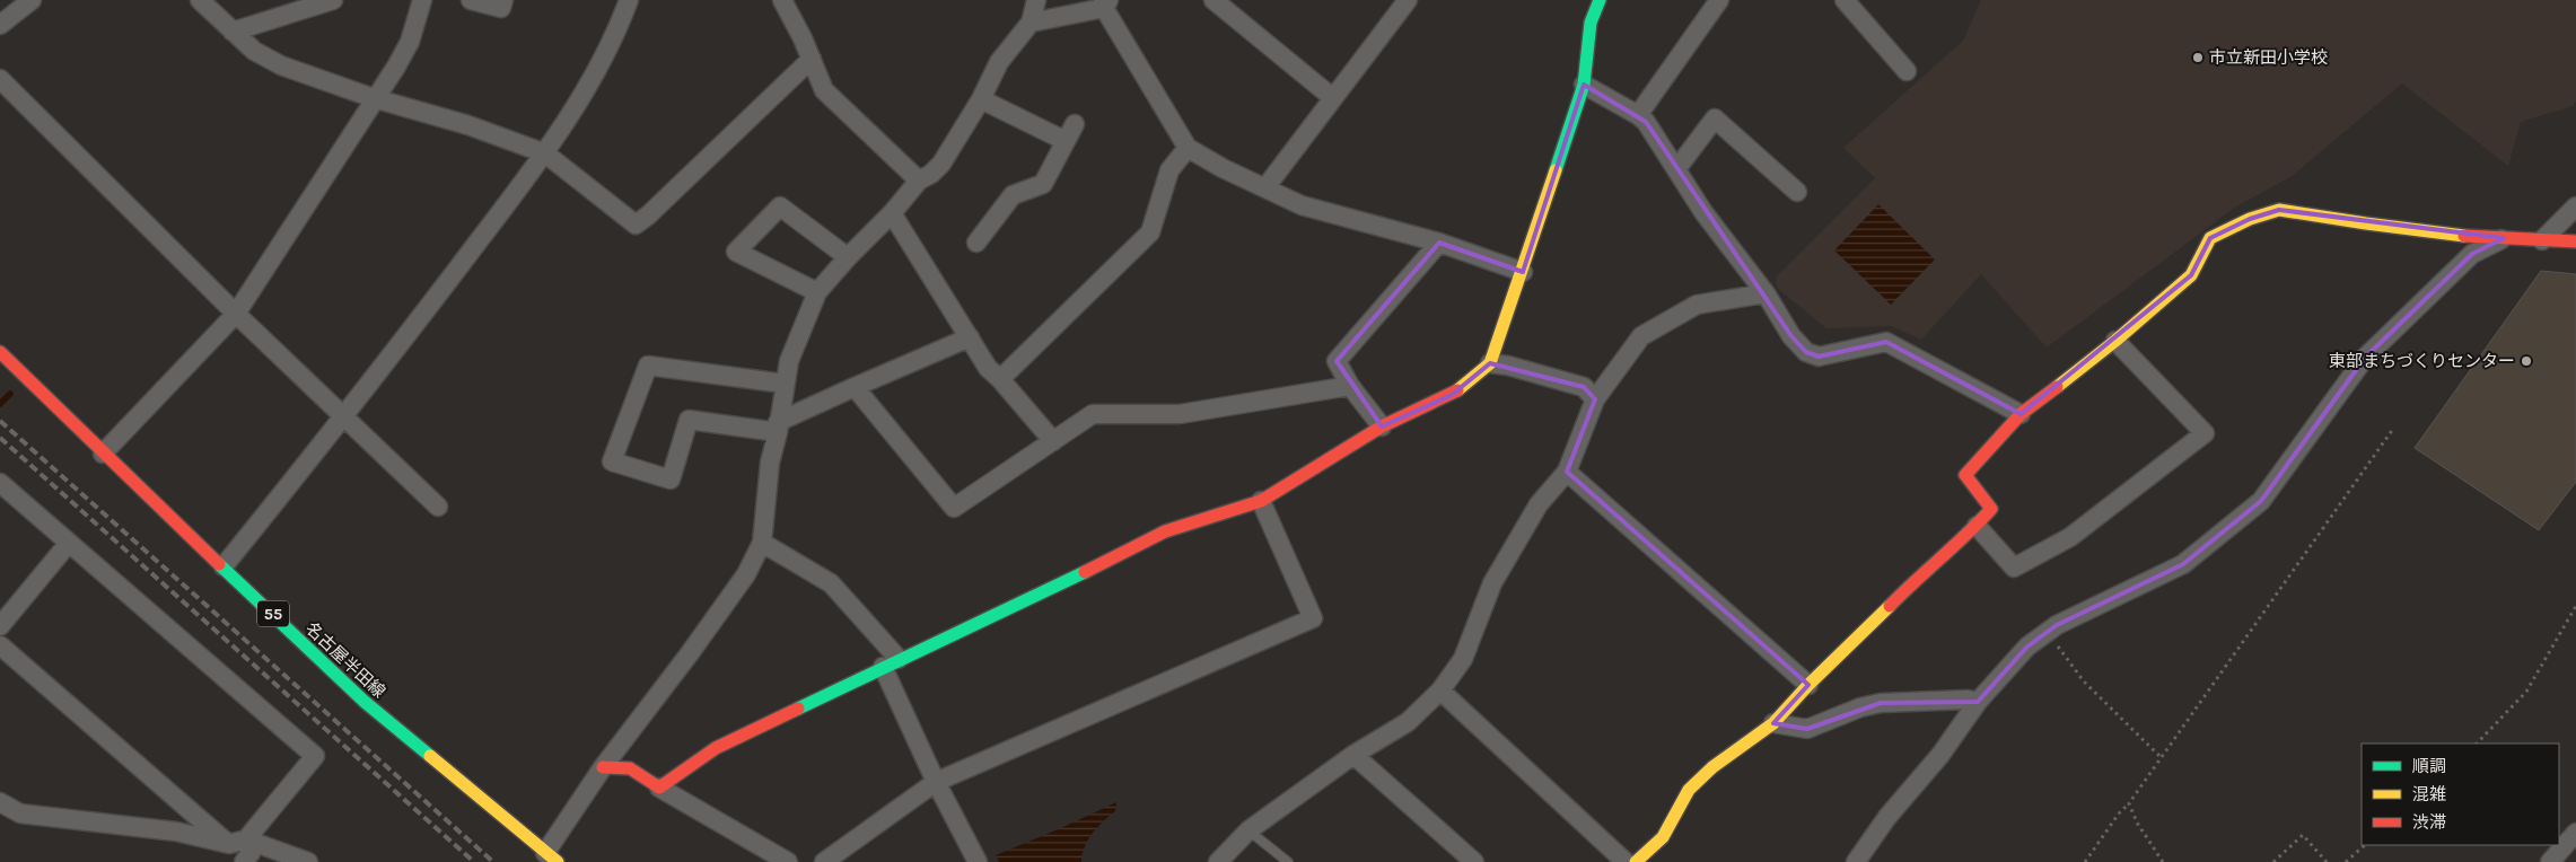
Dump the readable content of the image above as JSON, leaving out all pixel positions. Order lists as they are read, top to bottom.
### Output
{
  "streets": {
    "street": ["55", "名古屋半田線"]
  },
  "places": ["市立新田小学校", "東部まちづくりセンター"],
  "legend": ["順調", "混雑", "渋滞"]
}
